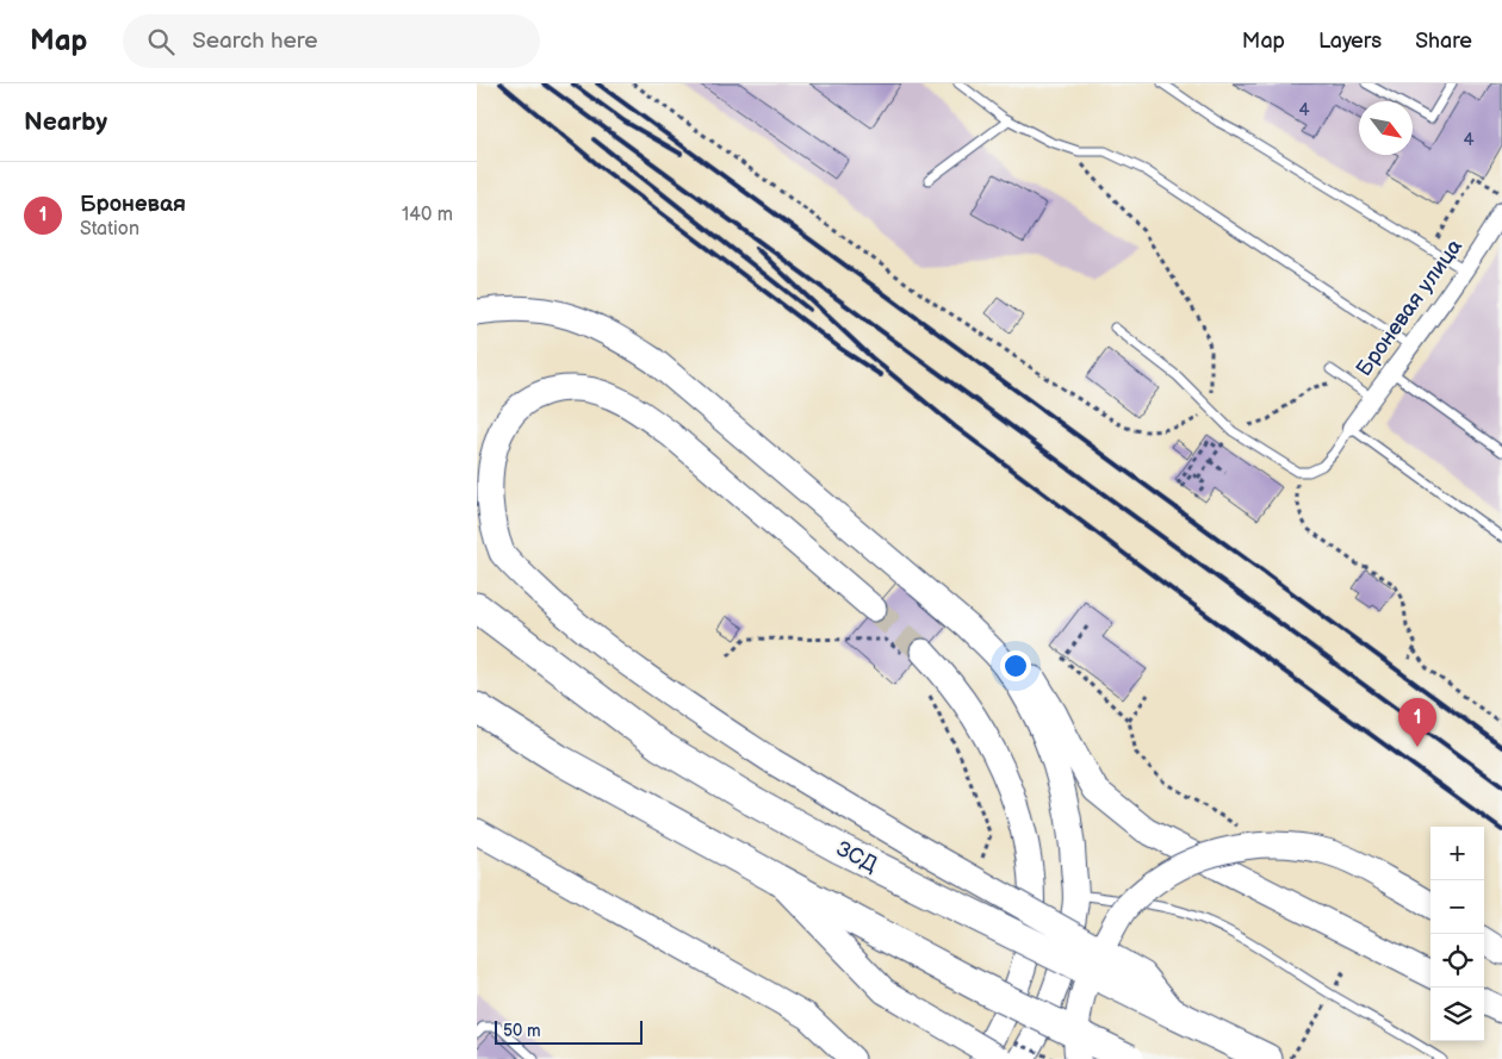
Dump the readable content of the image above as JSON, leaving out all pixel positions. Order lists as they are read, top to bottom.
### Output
{
  "streets": {
    "highway": ["ЗСД"],
    "street": ["Броневая улица"]
  },
  "house_numbers": ["4", "4"],
  "scale_bar": "50 m",
  "north": "bottom right",
  "page": {
    "header": "Map",
    "search": "Search here",
    "nav": ["Map", "Layers", "Share"],
    "heading": "Nearby",
    "list": [
      {
        "mark": "1",
        "name": "Броневая",
        "note": "Station",
        "value": "140 m"
      }
    ],
    "pins": "1",
    "map_buttons": ["+", "−"],
    "scale": "50 m"
  }
}
